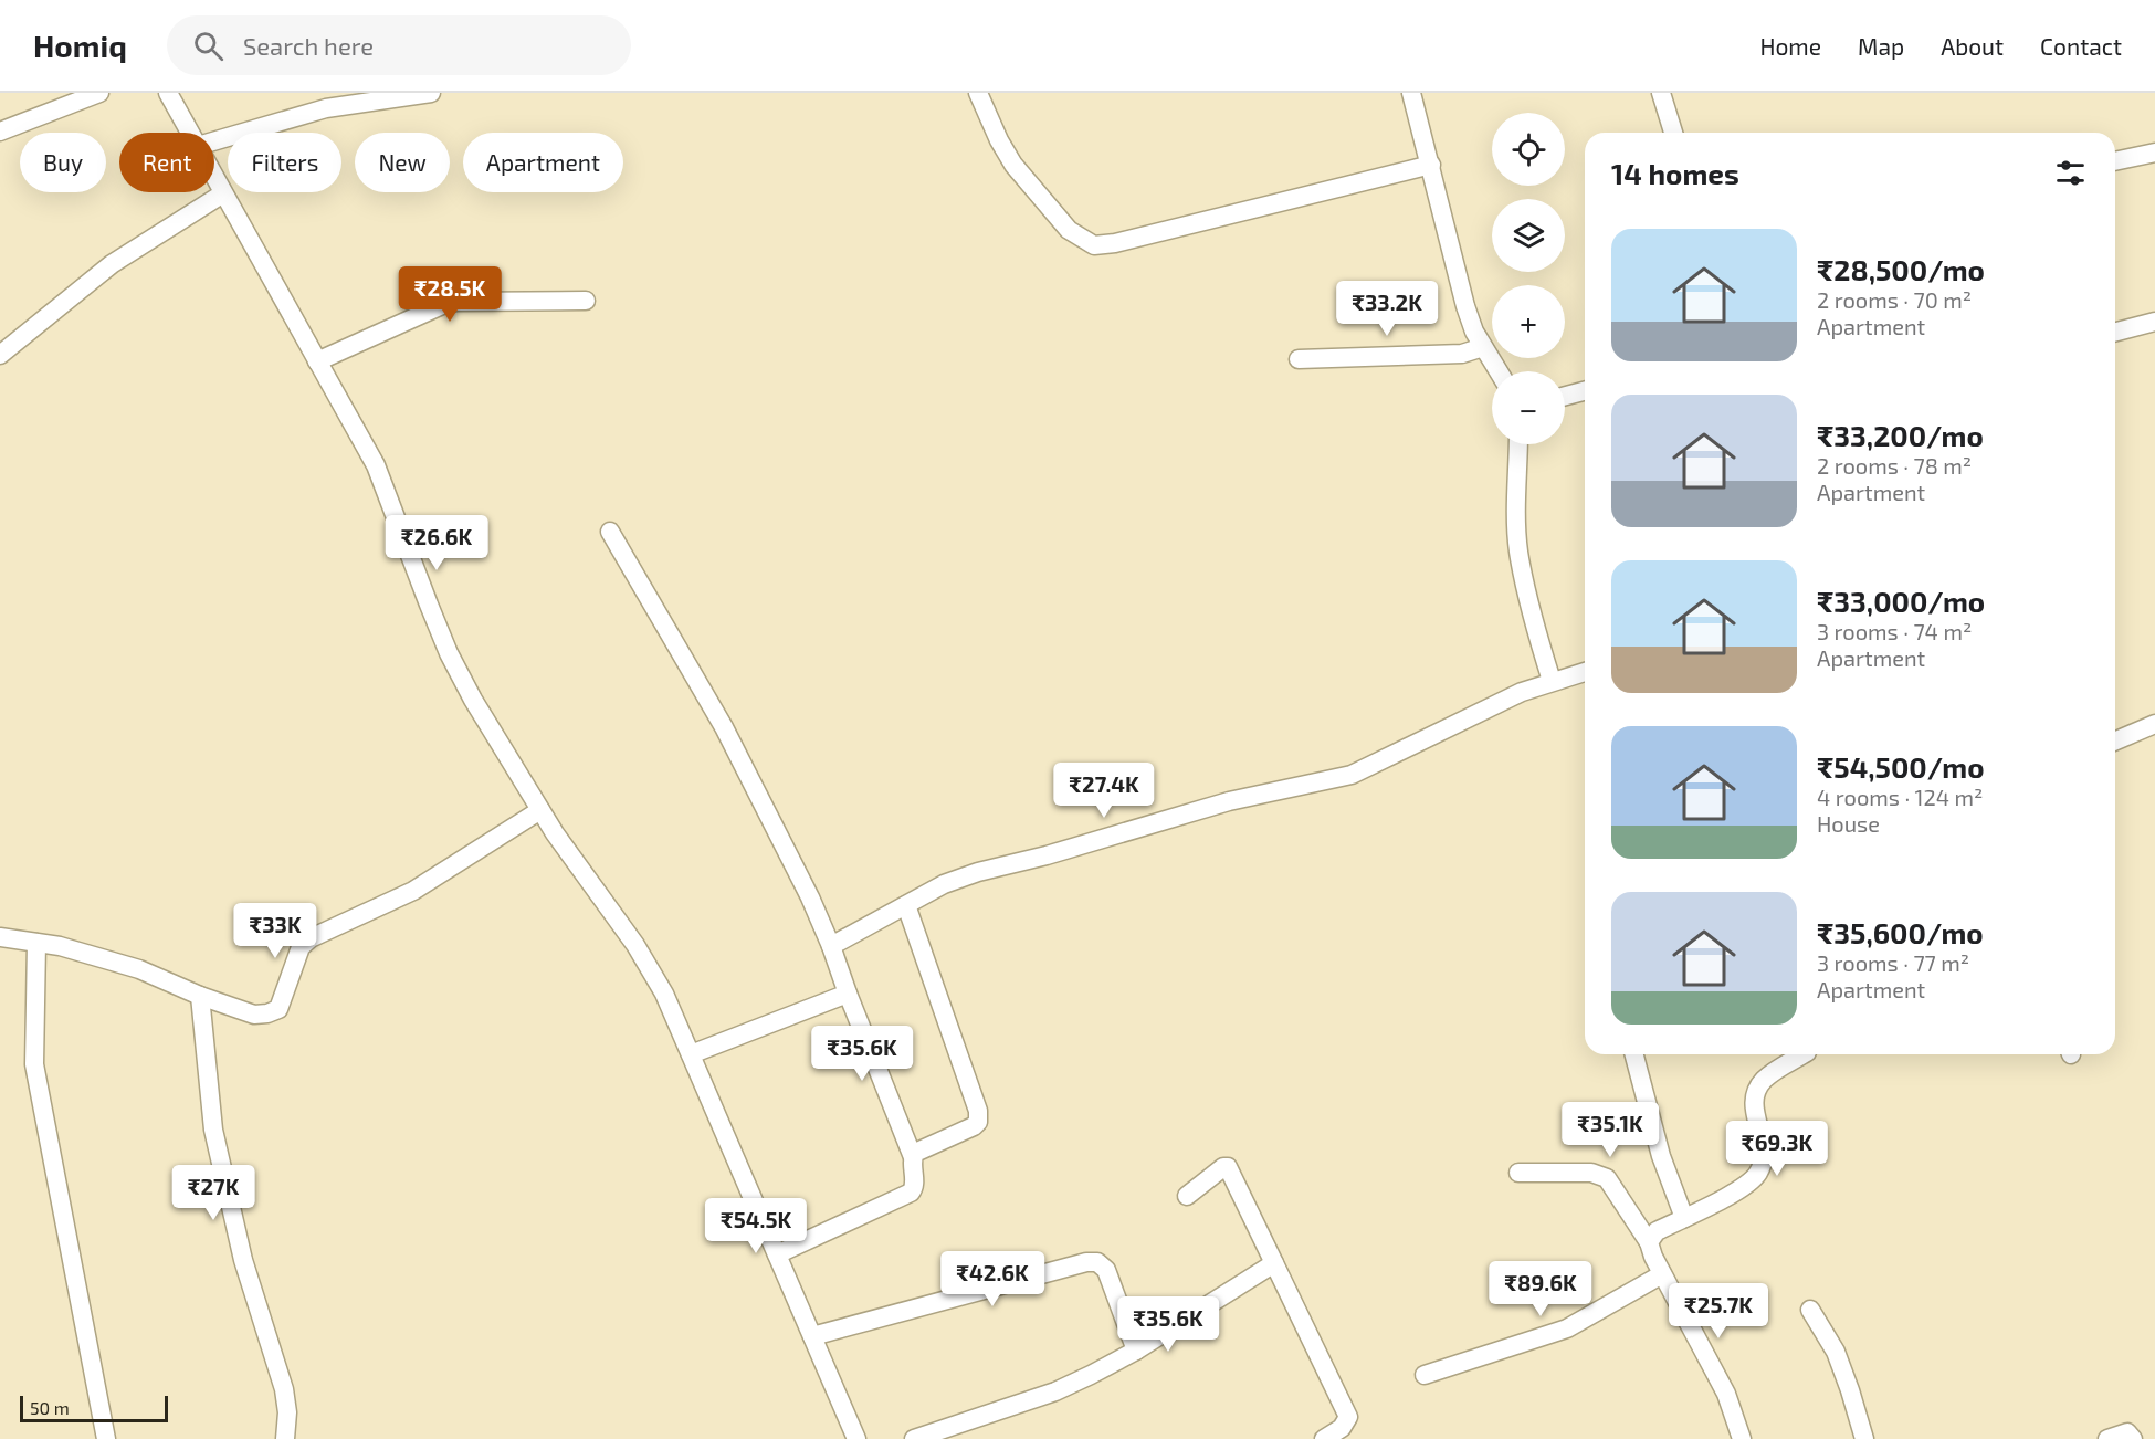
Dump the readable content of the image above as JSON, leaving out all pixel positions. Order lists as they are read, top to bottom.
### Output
{
  "scale_bar": "50 m",
  "page": {
    "header": "Homiq",
    "search": "Search here",
    "nav": [
      "Home",
      "Map",
      "About",
      "Contact"
    ],
    "map_buttons": ["+", "−"],
    "chip": [
      "Buy",
      "Rent",
      "Filters",
      "New",
      "Apartment"
    ],
    "heading": "14 homes",
    "list": [
      {
        "name": "₹28,500/mo",
        "note": "2 rooms · 70 m² · Apartment"
      },
      {
        "name": "₹33,200/mo",
        "note": "2 rooms · 78 m² · Apartment"
      },
      {
        "name": "₹33,000/mo",
        "note": "3 rooms · 74 m² · Apartment"
      },
      {
        "name": "₹54,500/mo",
        "note": "4 rooms · 124 m² · House"
      },
      {
        "name": "₹35,600/mo",
        "note": "3 rooms · 77 m² · Apartment"
      }
    ],
    "price": [
      "₹28.5K",
      "₹33.2K",
      "₹26.6K",
      "₹27.4K",
      "₹33K",
      "₹35.6K",
      "₹35.1K",
      "₹69.3K",
      "₹27K",
      "₹54.5K",
      "₹42.6K",
      "₹89.6K",
      "₹25.7K",
      "₹35.6K"
    ],
    "scale": "50 m"
  }
}
